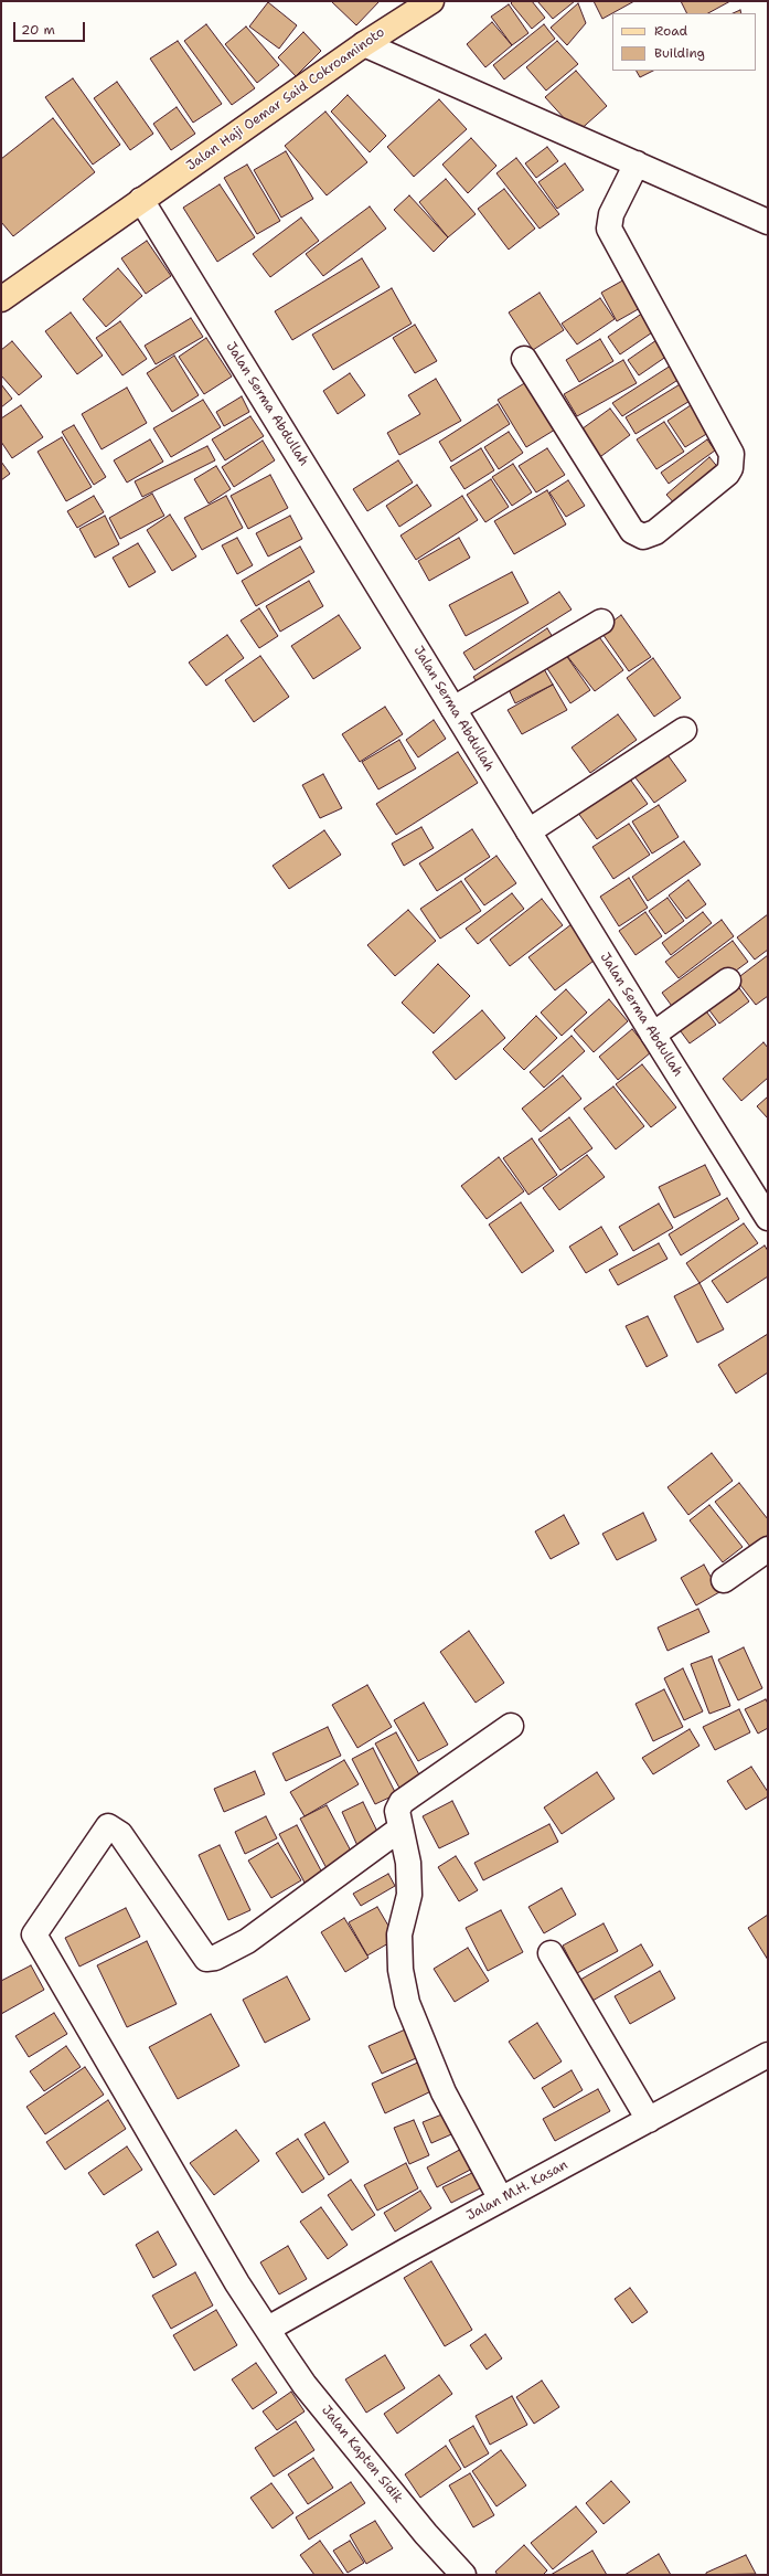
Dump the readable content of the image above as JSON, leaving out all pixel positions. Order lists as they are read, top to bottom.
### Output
{
  "streets": {
    "main road": ["Jalan Haji Oemar Said Cokroaminoto"],
    "street": ["Jalan Serma Abdullah", "Jalan M.H. Kasan", "Jalan Kapten Sidik"]
  },
  "crossings": [
    ["Jalan Haji Oemar Said Cokroaminoto", "Jalan Serma Abdullah"],
    ["Jalan M.H. Kasan", "Jalan Kapten Sidik"]
  ],
  "legend": ["Road", "Building"],
  "scale_bar": "20 m"
}
